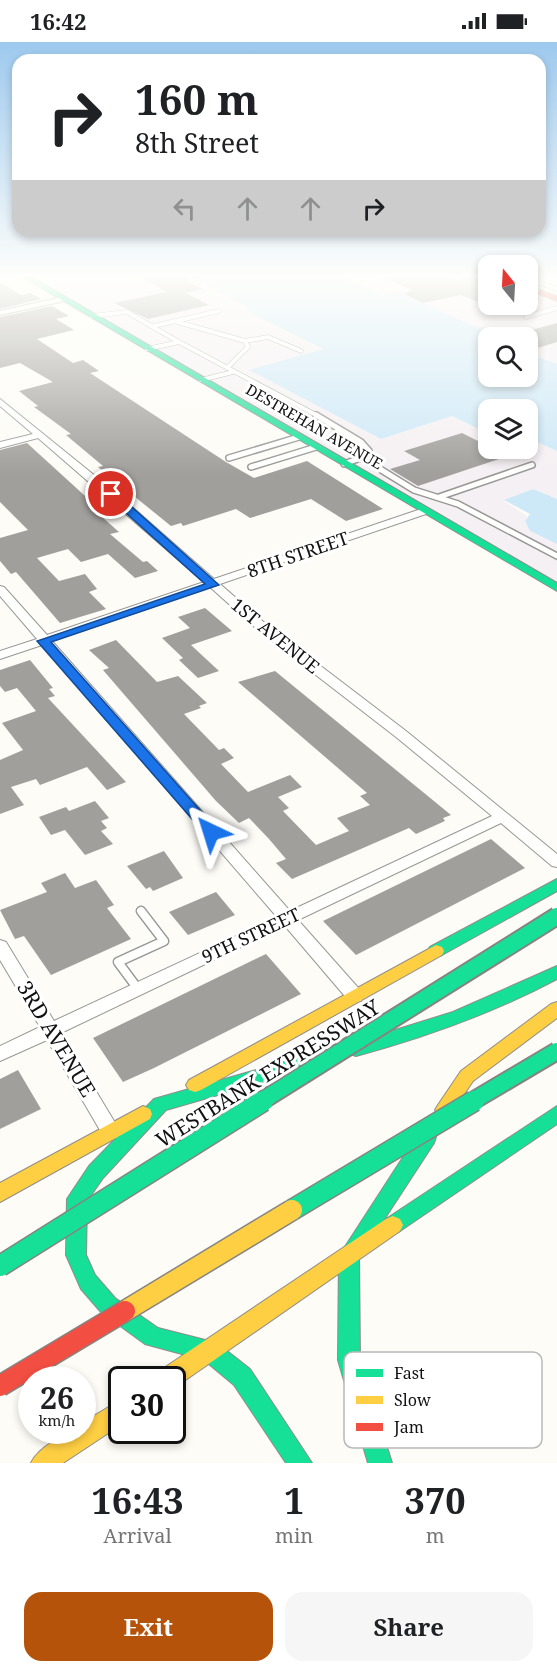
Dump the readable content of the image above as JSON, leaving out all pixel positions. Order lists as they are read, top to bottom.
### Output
{
  "streets": {
    "main road": ["DESTREHAN AVENUE", "WESTBANK EXPRESSWAY"],
    "street": [
      "8TH STREET",
      "1ST AVENUE",
      "9TH STREET",
      "3RD AVENUE"
    ]
  },
  "crossings": [
    ["DESTREHAN AVENUE", "8TH STREET"],
    ["8TH STREET", "1ST AVENUE"],
    ["1ST AVENUE", "9TH STREET"],
    ["9TH STREET", "3RD AVENUE"],
    ["3RD AVENUE", "WESTBANK EXPRESSWAY"]
  ],
  "legend": ["Fast", "Slow", "Jam"],
  "north": "top",
  "page": {
    "status": "16:42",
    "turn": ["160 m", "8th Street"],
    "speed": "26 km/h",
    "limit": "30",
    "eta": [
      "16:43",
      "Arrival",
      "1",
      "min",
      "370",
      "m"
    ],
    "buttons": ["Exit", "Share"]
  }
}
